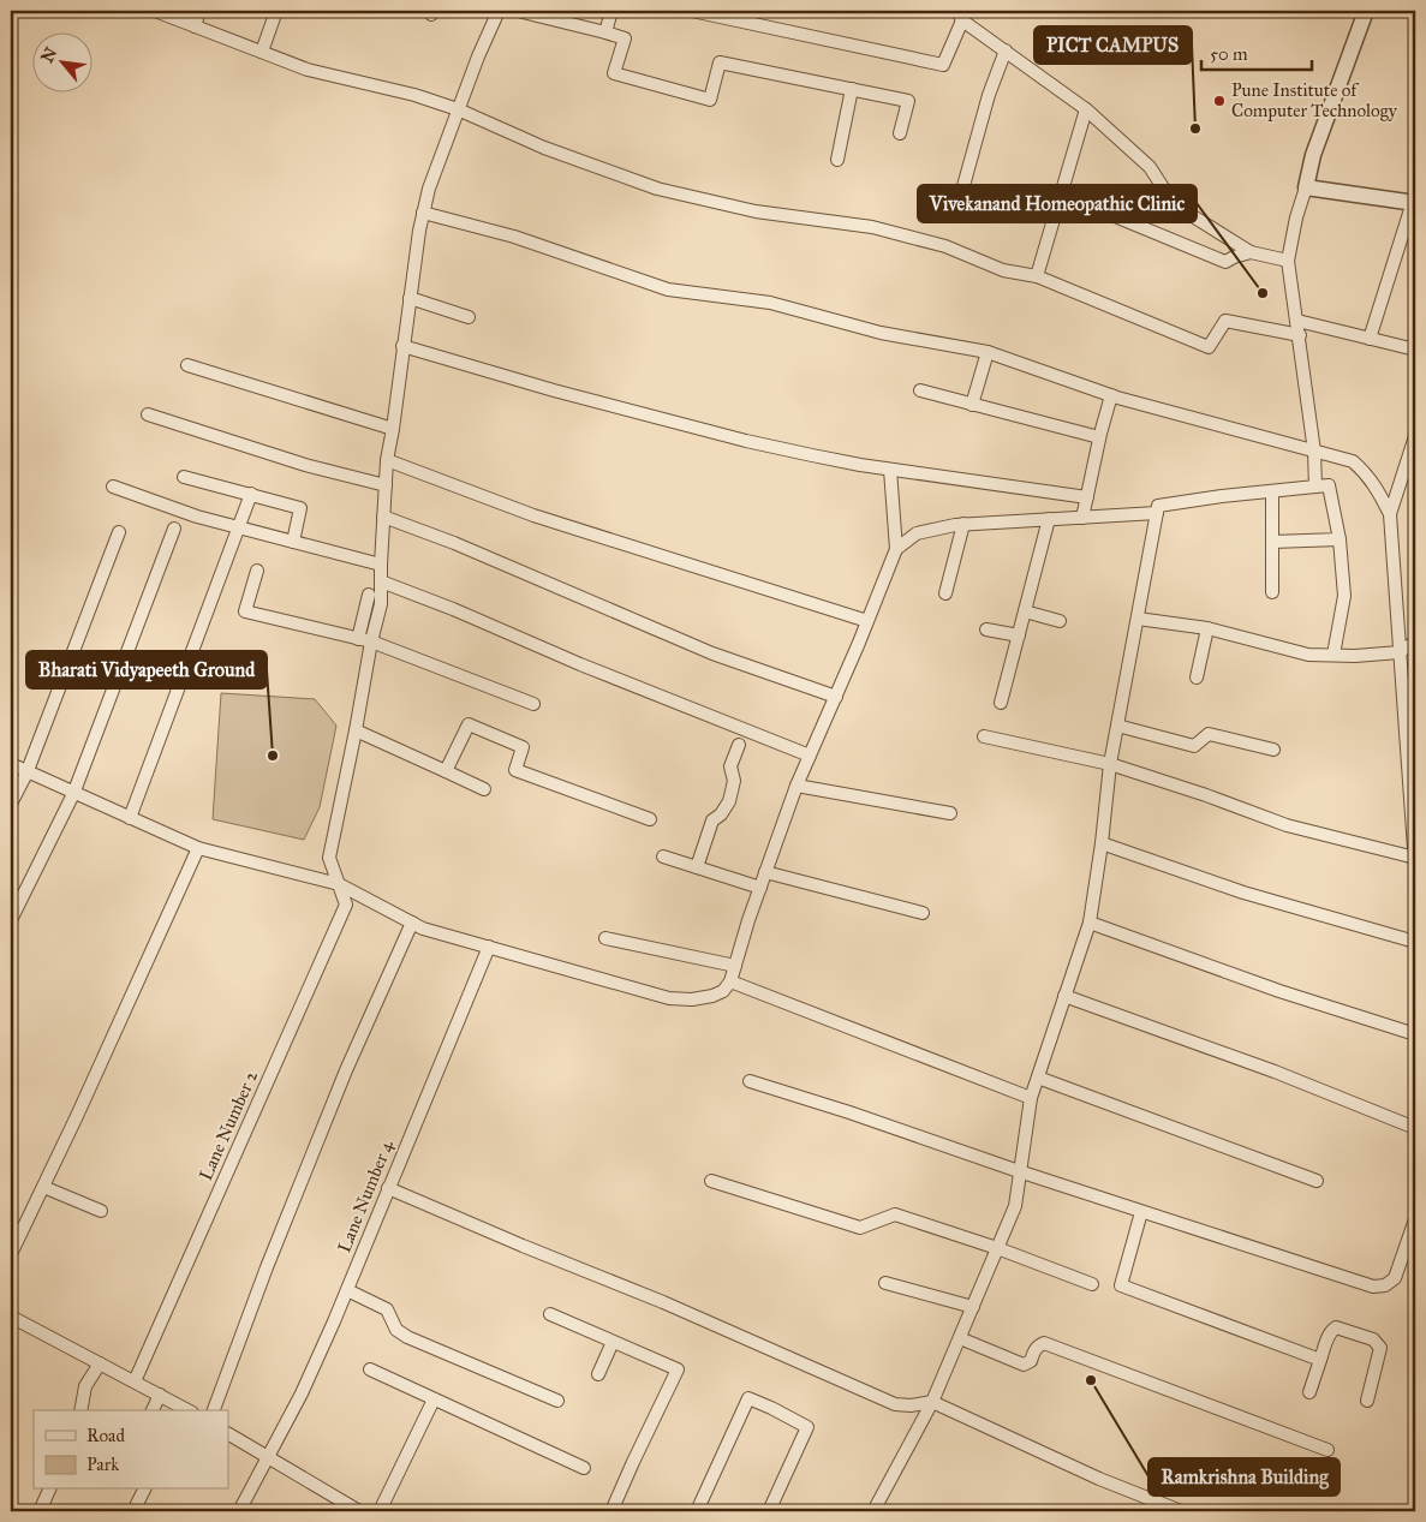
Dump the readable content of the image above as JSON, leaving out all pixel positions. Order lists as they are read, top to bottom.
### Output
{
  "streets": {
    "street": ["Lane Number 2", "Lane Number 4"]
  },
  "places": [
    "Pune Institute of Computer Technology",
    "PICT CAMPUS",
    "Vivekanand Homeopathic Clinic",
    "Bharati Vidyapeeth Ground",
    "Ramkrishna Building"
  ],
  "legend": ["Road", "Park"],
  "scale_bar": "50 m",
  "north": "top left"
}
